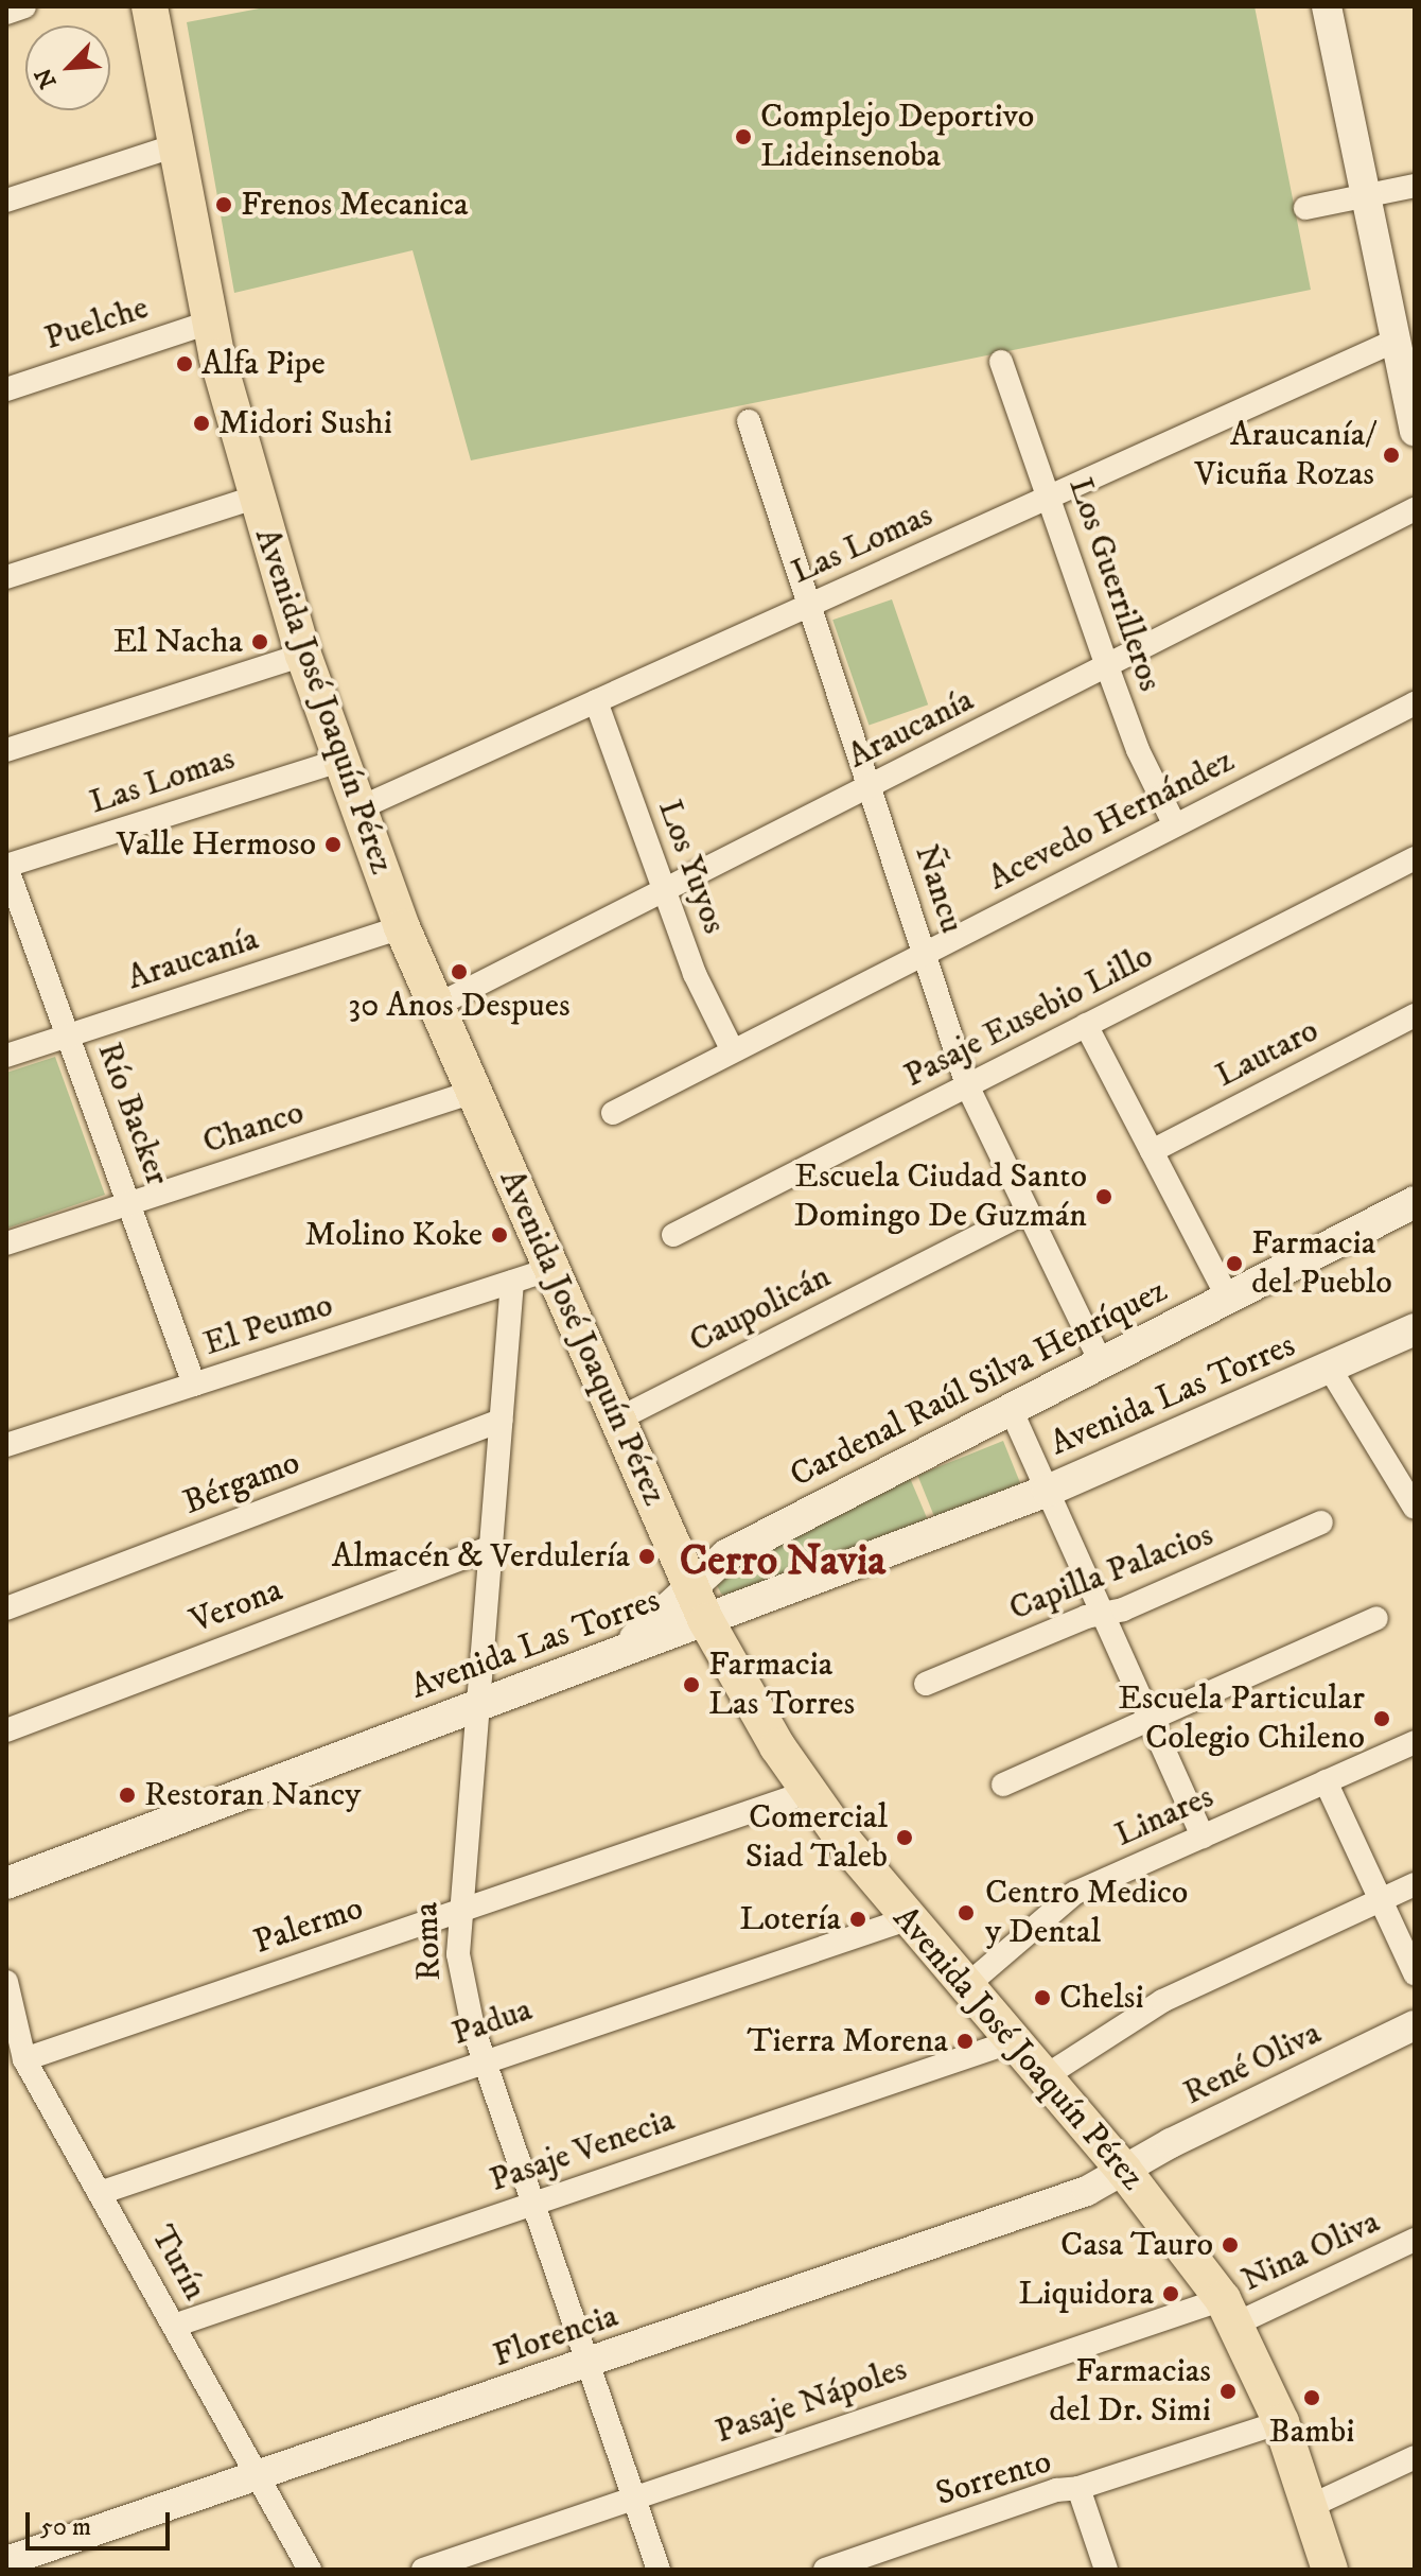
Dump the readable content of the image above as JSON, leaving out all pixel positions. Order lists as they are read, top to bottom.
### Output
{
  "streets": {
    "main road": ["Avenida José Joaquín Pérez", "Cardenal Raúl Silva Henríquez", "Avenida Las Torres"],
    "street": [
      "Puelche",
      "Las Lomas",
      "Los Guerrilleros",
      "Araucanía",
      "Acevedo Hernández",
      "Los Yuyos",
      "Ñancu",
      "Pasaje Eusebio Lillo",
      "Lautaro",
      "Río Backer",
      "Chanco",
      "Caupolicán",
      "El Peumo",
      "Bérgamo",
      "Capilla Palacios",
      "Verona",
      "Linares",
      "Palermo",
      "Roma",
      "Padua",
      "René Oliva",
      "Pasaje Venecia",
      "Nina Oliva",
      "Turín",
      "Florencia",
      "Pasaje Nápoles",
      "Sorrento"
    ]
  },
  "crossings": [
    ["Puelche", "Avenida José Joaquín Pérez"],
    ["Las Lomas", "Los Guerrilleros"],
    ["Las Lomas", "Avenida José Joaquín Pérez"],
    ["Las Lomas", "Los Yuyos"],
    ["Las Lomas", "Ñancu"],
    ["Las Lomas", "Río Backer"],
    ["Los Guerrilleros", "Araucanía"],
    ["Los Guerrilleros", "Acevedo Hernández"],
    ["Avenida José Joaquín Pérez", "Araucanía"],
    ["Avenida José Joaquín Pérez", "Chanco"],
    ["Avenida José Joaquín Pérez", "Caupolicán"],
    ["Avenida José Joaquín Pérez", "El Peumo"],
    ["Avenida José Joaquín Pérez", "Cardenal Raúl Silva Henríquez"],
    ["Avenida José Joaquín Pérez", "Avenida Las Torres"],
    ["Avenida José Joaquín Pérez", "Linares"],
    ["Avenida José Joaquín Pérez", "Palermo"],
    ["Avenida José Joaquín Pérez", "Padua"],
    ["Avenida José Joaquín Pérez", "René Oliva"],
    ["Avenida José Joaquín Pérez", "Pasaje Venecia"],
    ["Avenida José Joaquín Pérez", "Nina Oliva"],
    ["Avenida José Joaquín Pérez", "Florencia"],
    ["Avenida José Joaquín Pérez", "Pasaje Nápoles"],
    ["Avenida José Joaquín Pérez", "Sorrento"],
    ["Araucanía", "Los Yuyos"],
    ["Araucanía", "Ñancu"],
    ["Araucanía", "Río Backer"],
    ["Acevedo Hernández", "Los Yuyos"],
    ["Acevedo Hernández", "Ñancu"],
    ["Ñancu", "Pasaje Eusebio Lillo"],
    ["Ñancu", "Caupolicán"],
    ["Ñancu", "Cardenal Raúl Silva Henríquez"],
    ["Río Backer", "Chanco"],
    ["Río Backer", "El Peumo"],
    ["El Peumo", "Roma"],
    ["Cardenal Raúl Silva Henríquez", "Avenida Las Torres"],
    ["Avenida Las Torres", "Roma"],
    ["Bérgamo", "Roma"],
    ["Verona", "Roma"],
    ["Palermo", "Roma"],
    ["Palermo", "Turín"],
    ["Roma", "Padua"],
    ["Roma", "Pasaje Venecia"],
    ["Roma", "Florencia"],
    ["Roma", "Pasaje Nápoles"],
    ["Padua", "Turín"],
    ["René Oliva", "Florencia"],
    ["Pasaje Venecia", "Turín"],
    ["Nina Oliva", "Pasaje Nápoles"],
    ["Turín", "Florencia"]
  ],
  "districts": ["Cerro Navia"],
  "places": [
    "Complejo Deportivo Lideinsenoba",
    "Frenos Mecanica",
    "Alfa Pipe",
    "Midori Sushi",
    "Araucanía/ Vicuña Rozas",
    "El Nacha",
    "Valle Hermoso",
    "30 Anos Despues",
    "Escuela Ciudad Santo Domingo De Guzmán",
    "Molino Koke",
    "Farmacia del Pueblo",
    "Almacén & Verdulería",
    "Farmacia Las Torres",
    "Escuela Particular Colegio Chileno",
    "Restoran Nancy",
    "Comercial Siad Taleb",
    "Centro Medico y Dental",
    "Lotería",
    "Chelsi",
    "Tierra Morena",
    "Casa Tauro",
    "Liquidora",
    "Farmacias del Dr. Simi",
    "Bambi"
  ],
  "scale_bar": "50 m",
  "north": "bottom left"
}
